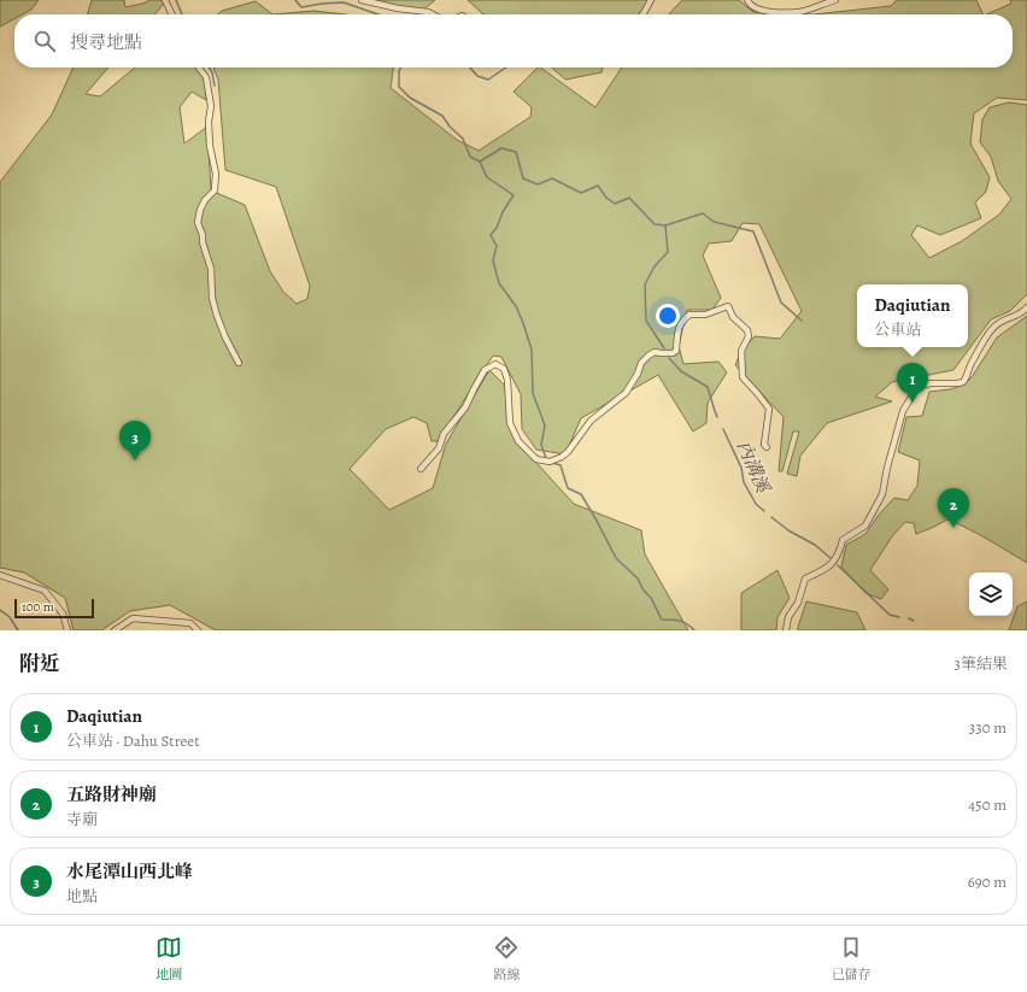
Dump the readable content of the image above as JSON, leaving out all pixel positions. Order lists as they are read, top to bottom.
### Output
{
  "water": ["內溝溪"],
  "scale_bar": "100 m",
  "page": {
    "search": "搜尋地點",
    "popup": ["Daqiutian", "公車站"],
    "pins": ["1", "3", "2"],
    "scale": "100 m",
    "heading": ["附近", "3筆結果"],
    "list": [
      {
        "mark": "1",
        "name": "Daqiutian",
        "note": "公車站 · Dahu Street",
        "value": "330 m"
      },
      {
        "mark": "2",
        "name": "五路財神廟",
        "note": "寺廟",
        "value": "450 m"
      },
      {
        "mark": "3",
        "name": "水尾潭山西北峰",
        "note": "地點",
        "value": "690 m"
      }
    ],
    "nav": ["地圖", "路線", "已儲存"]
  }
}
